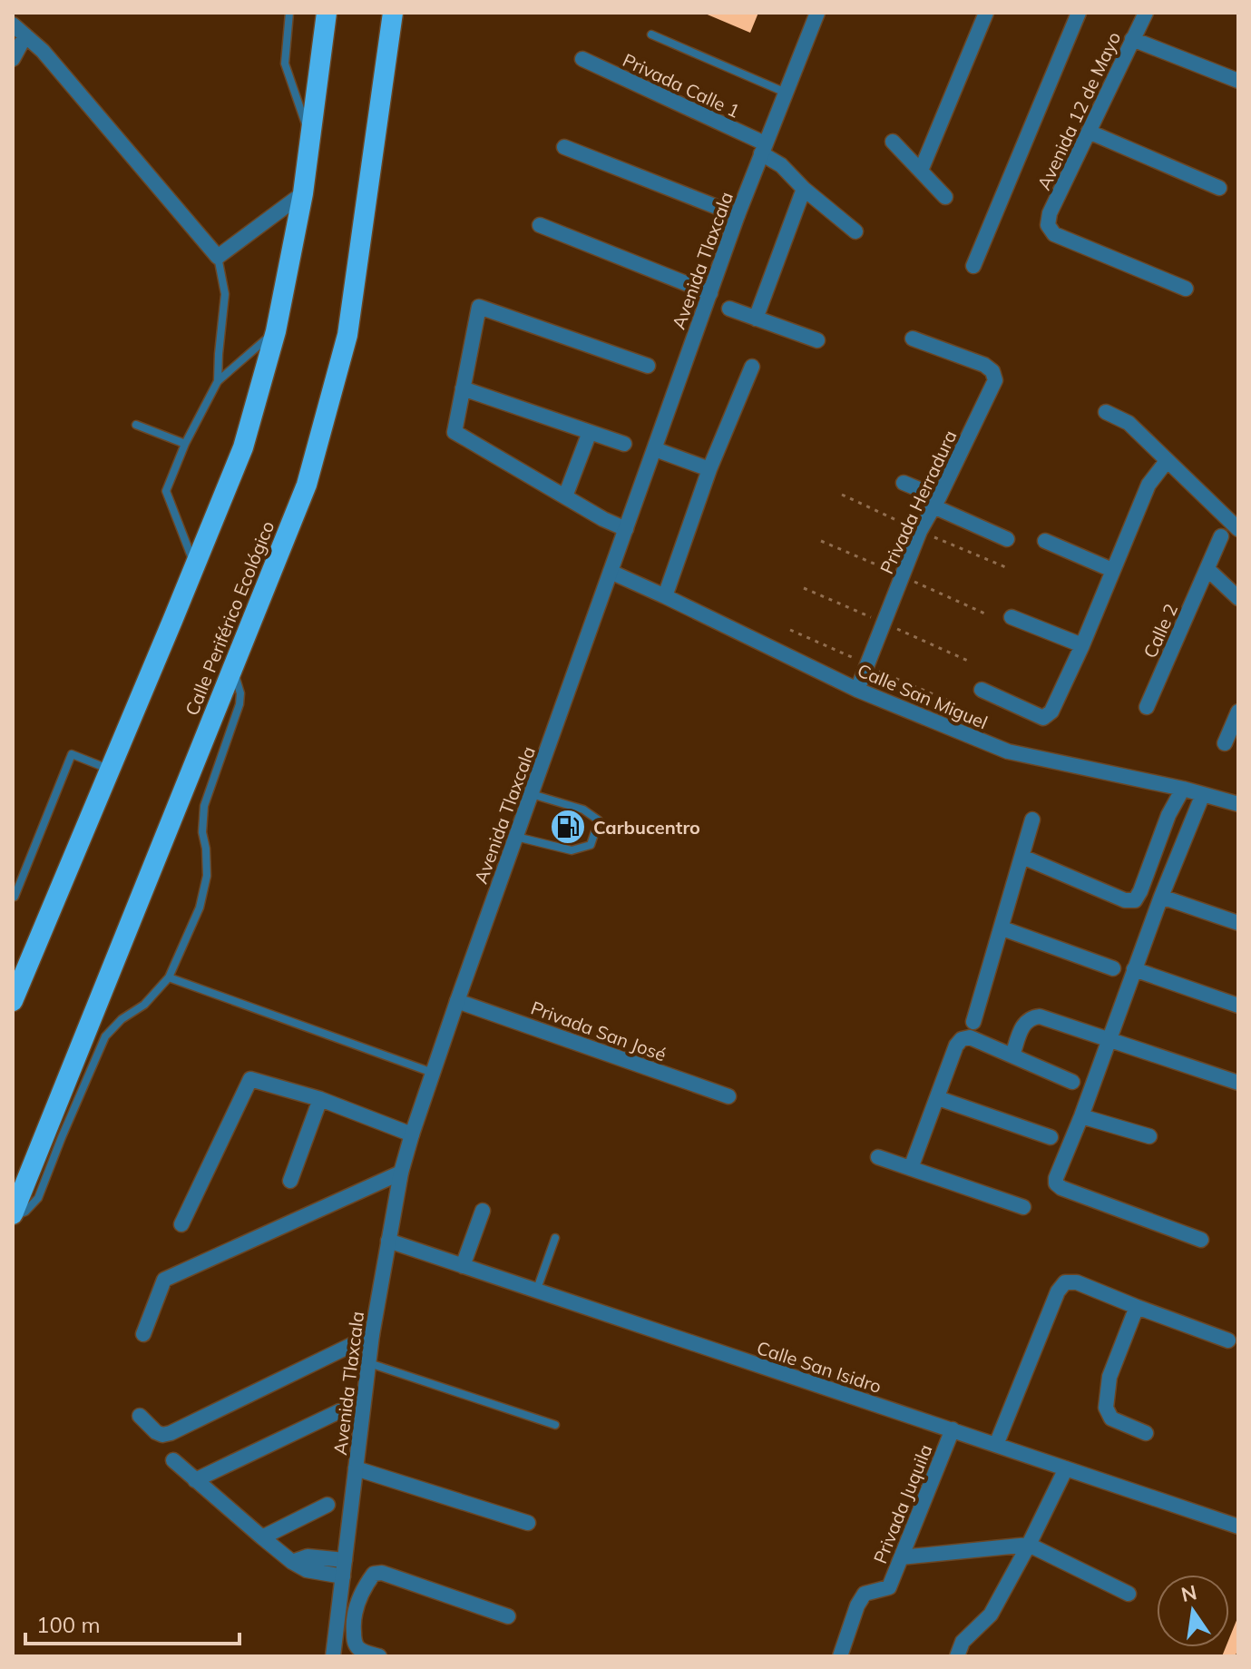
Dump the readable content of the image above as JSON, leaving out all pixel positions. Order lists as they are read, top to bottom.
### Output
{
  "streets": {
    "highway": ["Calle Periférico Ecológico"],
    "street": [
      "Privada Calle 1",
      "Avenida 12 de Mayo",
      "Avenida Tlaxcala",
      "Privada Herradura",
      "Calle 2",
      "Calle San Miguel",
      "Privada San José",
      "Calle San Isidro",
      "Privada Juquila"
    ]
  },
  "crossings": [
    ["Privada Calle 1", "Avenida Tlaxcala"],
    ["Avenida Tlaxcala", "Calle San Miguel"],
    ["Avenida Tlaxcala", "Privada San José"],
    ["Avenida Tlaxcala", "Calle San Isidro"],
    ["Privada Herradura", "Calle San Miguel"],
    ["Calle San Isidro", "Privada Juquila"]
  ],
  "places": {
    "fuel station": ["Carbucentro"]
  },
  "scale_bar": "100 m",
  "north": "top"
}
